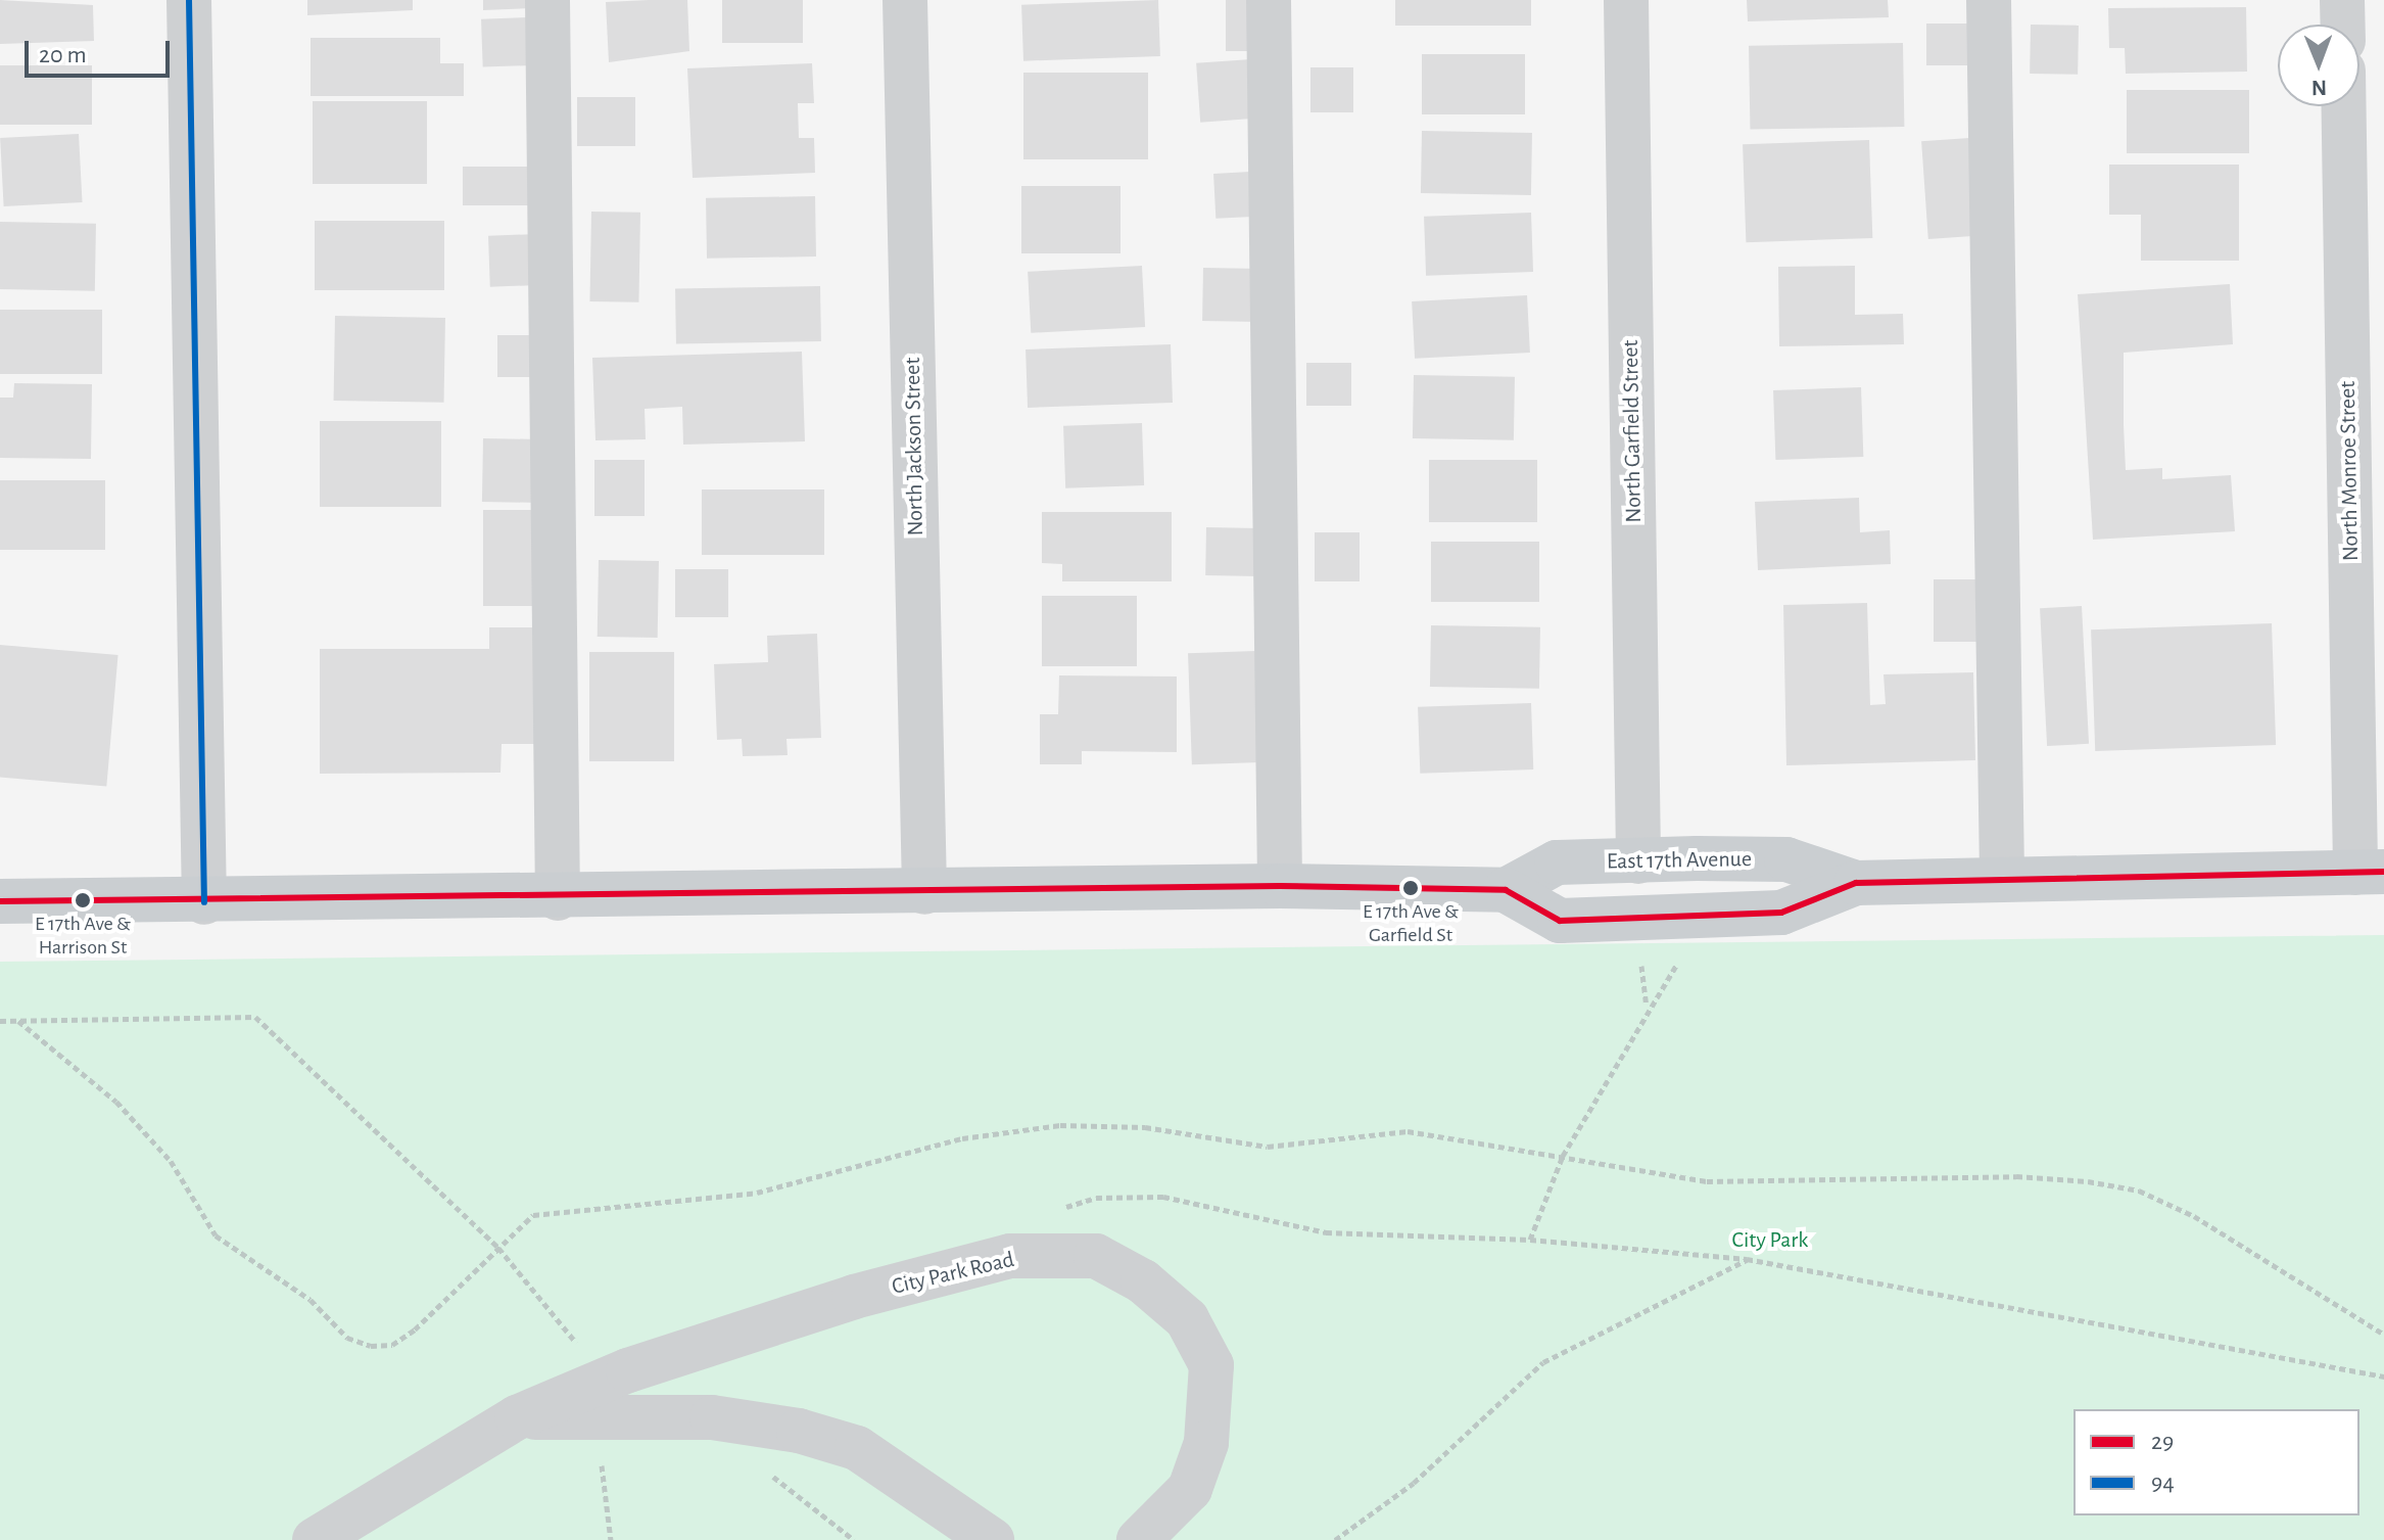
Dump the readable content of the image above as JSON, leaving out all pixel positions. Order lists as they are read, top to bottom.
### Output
{
  "streets": {
    "main road": ["East 17th Avenue"],
    "street": [
      "North Garfield Street",
      "North Jackson Street",
      "North Monroe Street",
      "City Park Road"
    ]
  },
  "crossings": [
    ["North Garfield Street", "East 17th Avenue"],
    ["North Jackson Street", "East 17th Avenue"],
    ["North Monroe Street", "East 17th Avenue"]
  ],
  "parks": ["City Park"],
  "places": ["E 17th Ave & Garfield St", "E 17th Ave & Harrison St"],
  "lines": ["transit line 94", "transit line 29"],
  "legend": ["29", "94"],
  "scale_bar": "20 m",
  "north": "bottom"
}
